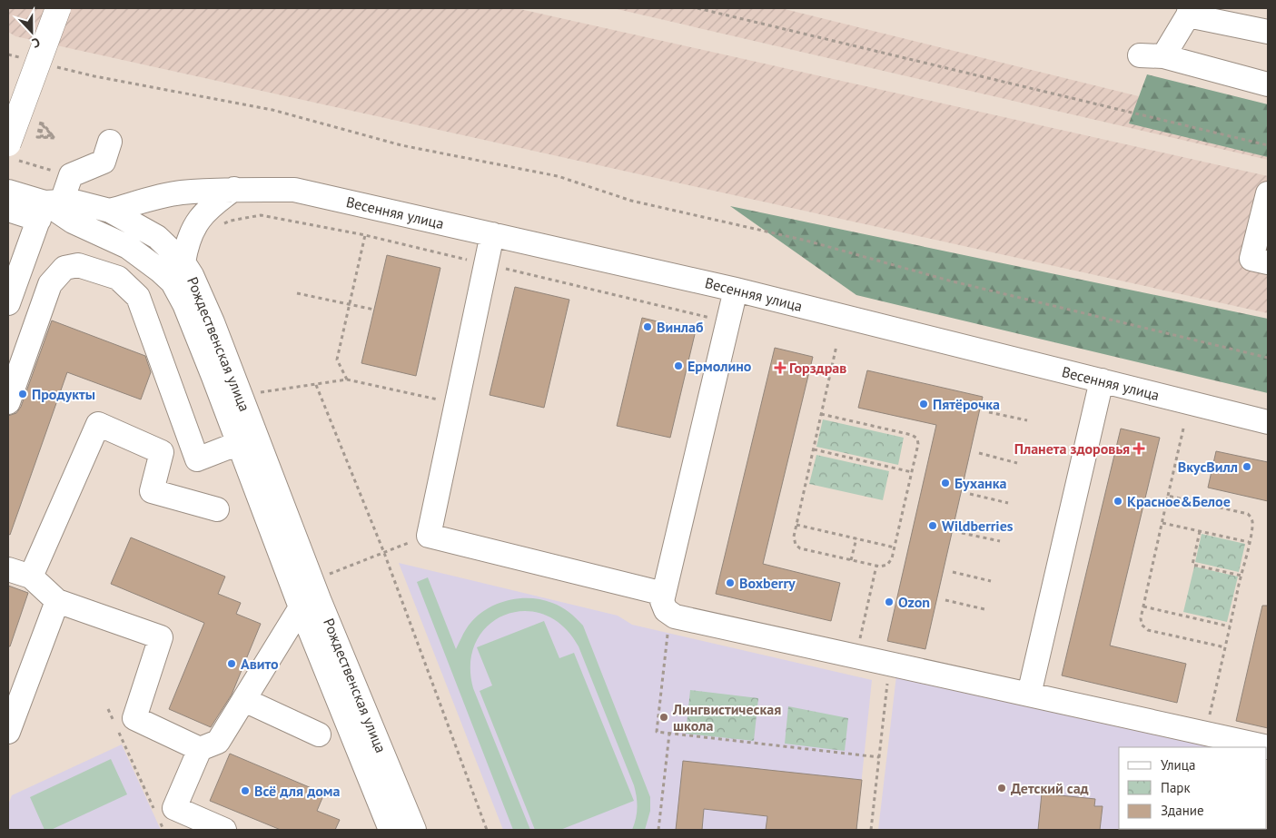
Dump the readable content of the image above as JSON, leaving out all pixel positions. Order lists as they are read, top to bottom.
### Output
{
  "streets": {
    "street": ["Весенняя улица", "Рождественская улица"]
  },
  "crossings": [
    ["Весенняя улица", "Рождественская улица"]
  ],
  "places": {
    "other": [
      "Винлаб",
      "Ермолино",
      "Продукты",
      "Пятёрочка",
      "ВкусВилл",
      "Буханка",
      "Красное&Белое",
      "Wildberries",
      "Boxberry",
      "Ozon",
      "Авито",
      "Лингвистическая школа",
      "Детский сад",
      "Всё для дома"
    ],
    "health": ["Горздрав", "Планета здоровья"]
  },
  "legend": ["Улица", "Парк", "Здание"],
  "north": "bottom"
}
